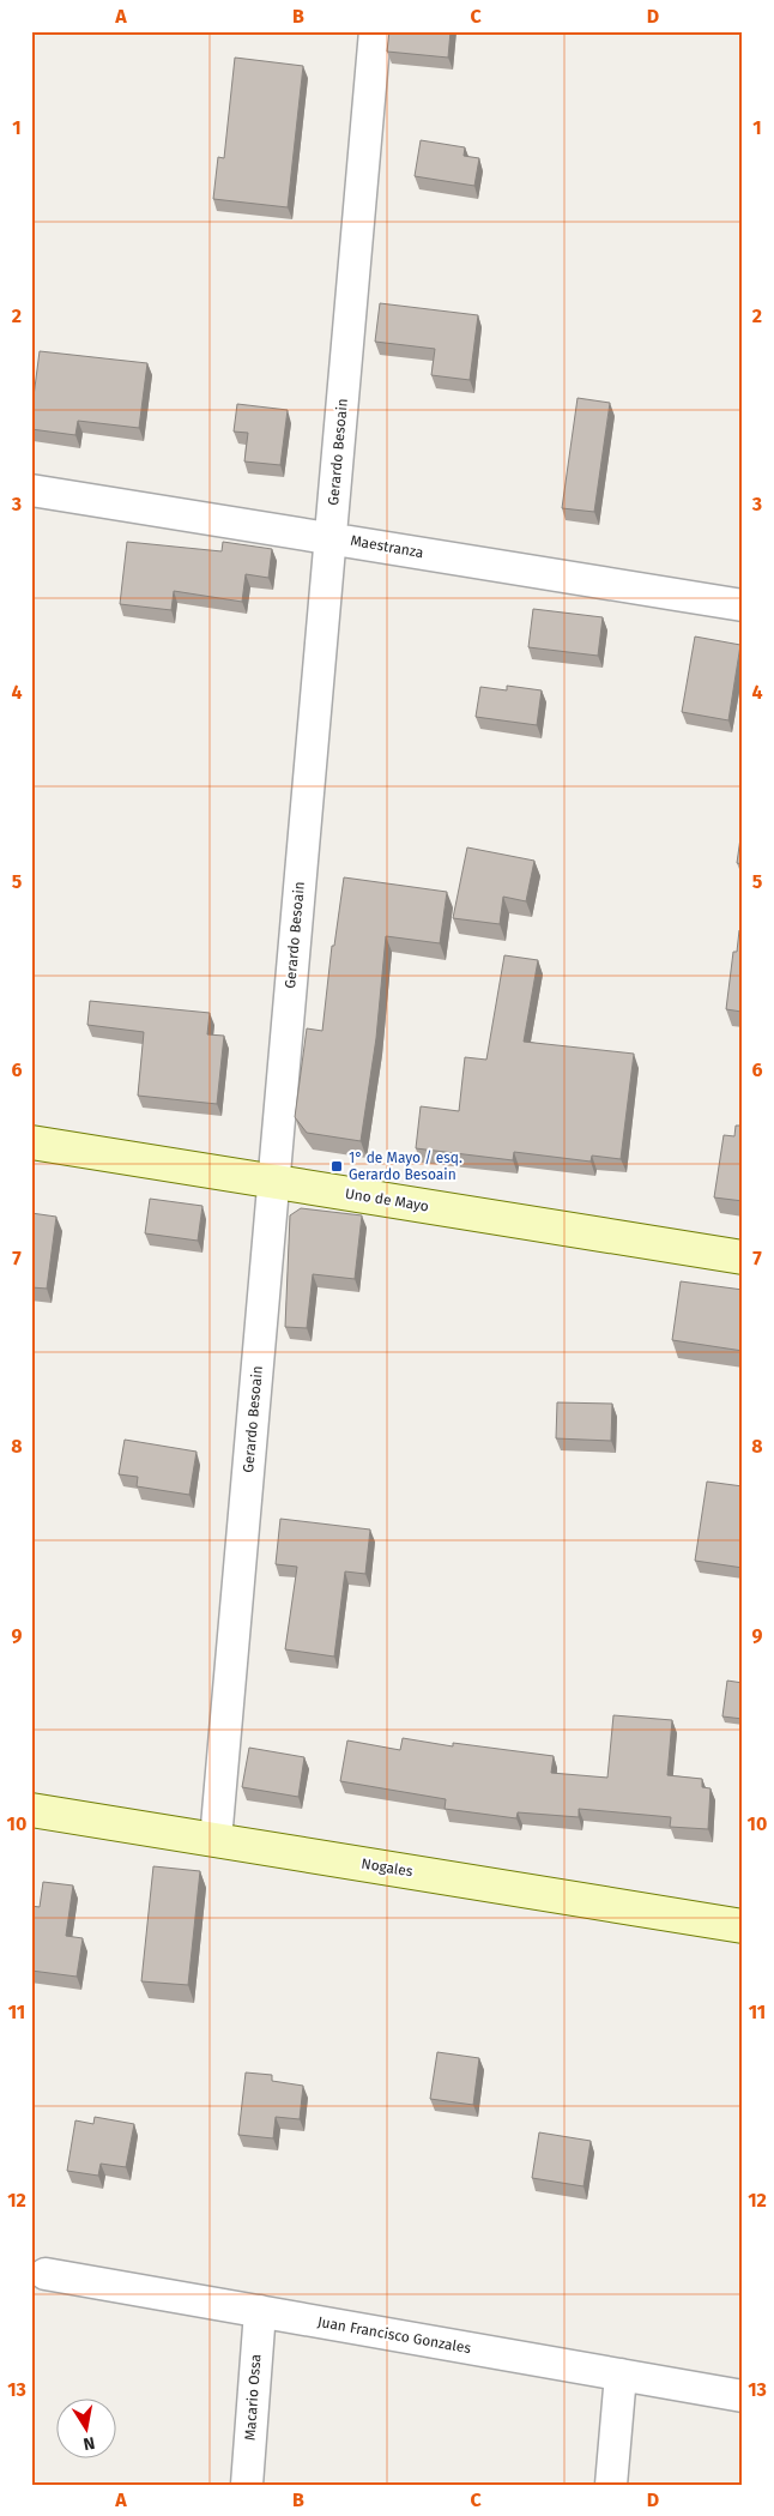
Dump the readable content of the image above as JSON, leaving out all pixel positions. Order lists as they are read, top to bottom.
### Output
{
  "streets": {
    "street": [
      "Gerardo Besoain",
      "Maestranza",
      "Uno de Mayo",
      "Nogales",
      "Juan Francisco Gonzales",
      "Macario Ossa"
    ]
  },
  "crossings": [
    ["Gerardo Besoain", "Maestranza"],
    ["Gerardo Besoain", "Uno de Mayo"],
    ["Gerardo Besoain", "Nogales"],
    ["Juan Francisco Gonzales", "Macario Ossa"]
  ],
  "places": {
    "transit": ["1° de Mayo / esq. Gerardo Besoain"]
  },
  "north": "bottom",
  "grid": {
    "columns": [
      "A",
      "B",
      "C",
      "D"
    ],
    "rows": [
      "1",
      "2",
      "3",
      "4",
      "5",
      "6",
      "7",
      "8",
      "9",
      "10",
      "11",
      "12",
      "13"
    ]
  }
}
